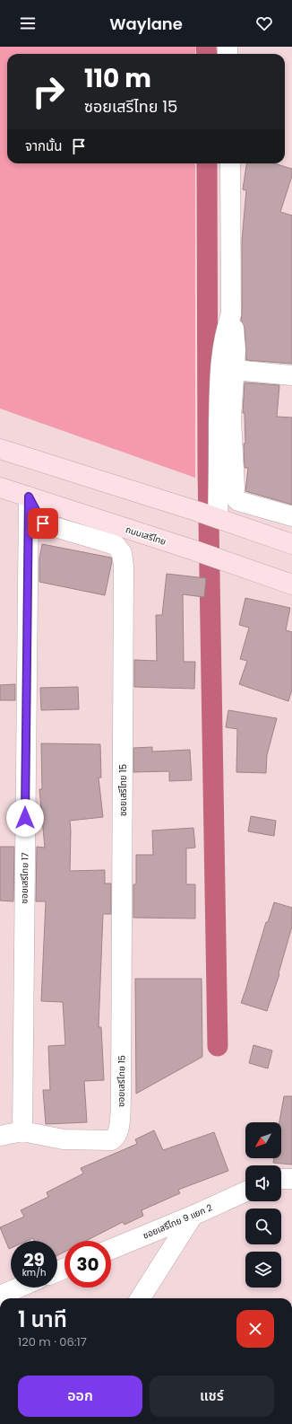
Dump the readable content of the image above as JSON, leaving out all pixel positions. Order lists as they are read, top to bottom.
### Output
{
  "streets": {
    "main road": ["ถนนเสรีไทย"],
    "street": ["ซอยเสรีไทย 15", "ซอยเสรีไทย 17", "ซอยเสรีไทย 9 แยก 2"]
  },
  "crossings": [
    ["ถนนเสรีไทย", "ซอยเสรีไทย 15"],
    ["ถนนเสรีไทย", "ซอยเสรีไทย 17"],
    ["ซอยเสรีไทย 15", "ซอยเสรีไทย 17"]
  ],
  "north": "bottom left",
  "page": {
    "header": "Waylane",
    "turn": ["110 m", "ซอยเสรีไทย 15"],
    "then": "จากนั้น",
    "speed": "29 km/h",
    "limit": "30",
    "heading": ["1 นาที", "120 m · 06:17"],
    "buttons": ["ออก", "แชร์"]
  }
}
